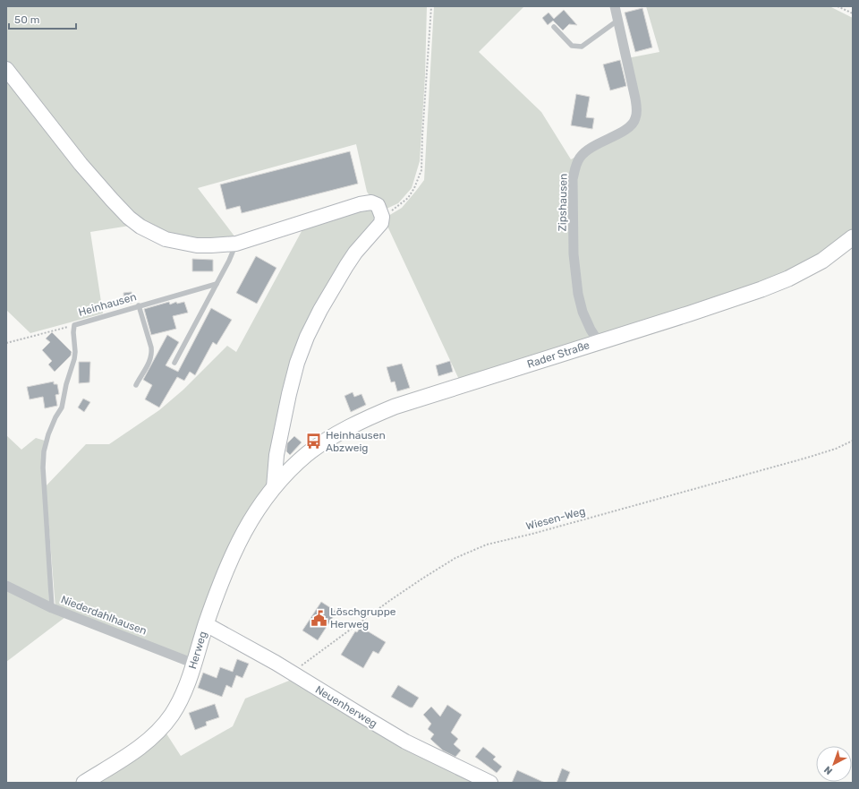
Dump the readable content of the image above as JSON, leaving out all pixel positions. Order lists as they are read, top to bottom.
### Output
{
  "streets": {
    "main road": ["Rader Straße", "Herweg"],
    "street": ["Zipshausen", "Niederdahlhausen", "Neuenherweg"],
    "lane": ["Heinhausen"],
    "path": ["Wiesen-Weg"]
  },
  "crossings": [
    ["Zipshausen", "Rader Straße"],
    ["Heinhausen", "Niederdahlhausen"],
    ["Rader Straße", "Herweg"],
    ["Wiesen-Weg", "Neuenherweg"],
    ["Niederdahlhausen", "Herweg"],
    ["Herweg", "Neuenherweg"]
  ],
  "places": {
    "bus stop": ["Heinhausen Abzweig"],
    "public building": ["Löschgruppe Herweg"]
  },
  "scale_bar": "50 m",
  "north": "bottom left"
}
